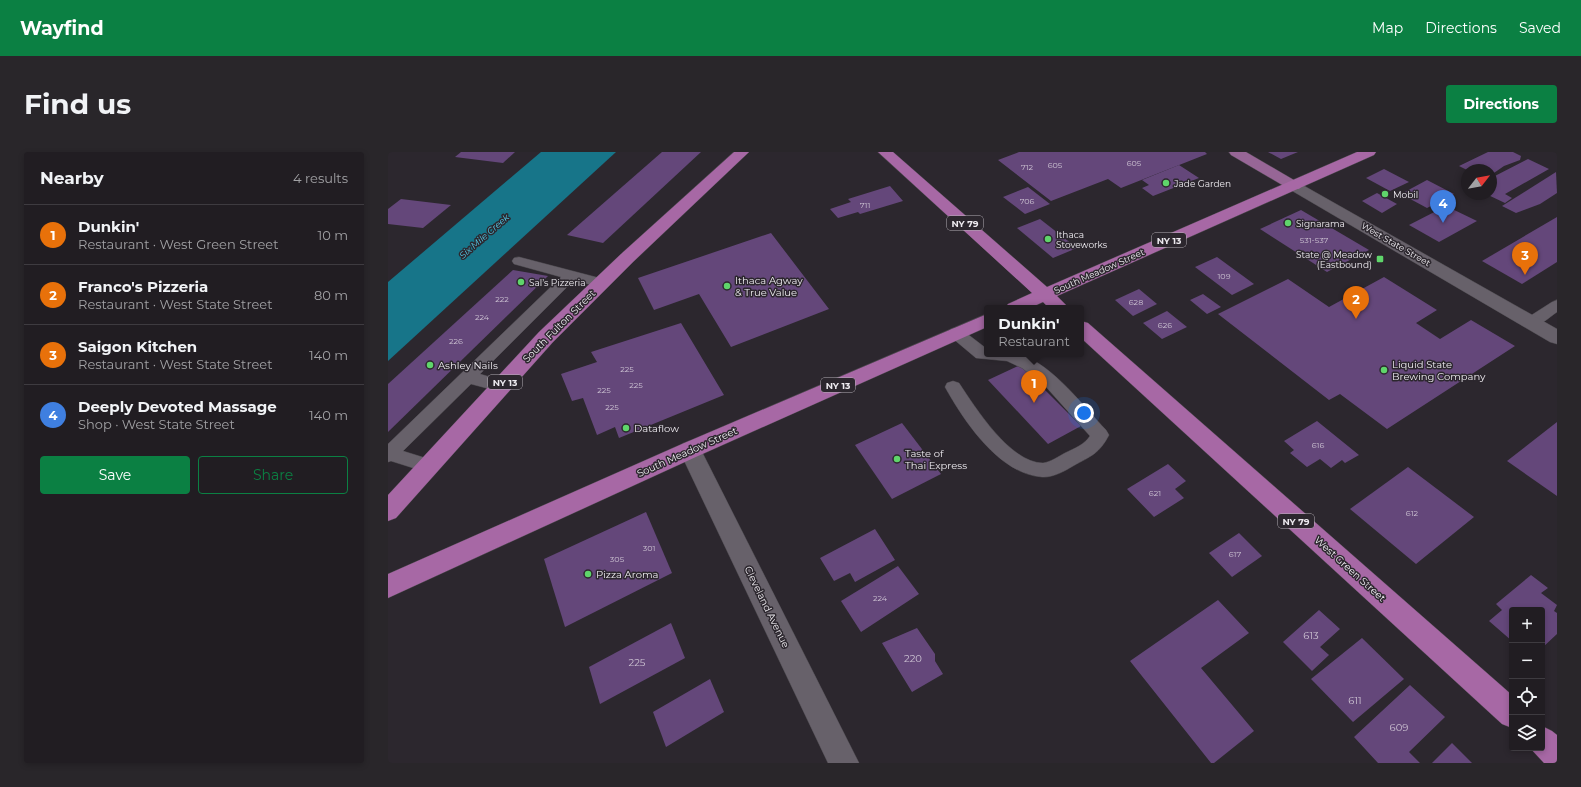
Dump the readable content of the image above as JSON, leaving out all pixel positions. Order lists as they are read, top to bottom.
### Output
{
  "streets": {
    "highway": [
      "NY 79",
      "NY 13",
      "South Meadow Street",
      "South Fulton Street",
      "West Green Street"
    ],
    "main road": ["West State Street"],
    "street": ["Cleveland Avenue"]
  },
  "crossings": [
    ["NY 79", "South Meadow Street"],
    ["NY 13", "West State Street"],
    ["NY 13", "South Meadow Street"],
    ["West State Street", "South Meadow Street"],
    ["South Meadow Street", "Cleveland Avenue"]
  ],
  "water": ["Six Mile Creek"],
  "places": {
    "other": [
      "Jade Garden",
      "Mobil",
      "Signarama",
      "Ithaca Stoveworks",
      "Sal’s Pizzeria",
      "Ithaca Agway & True Value",
      "Ashley Nails",
      "Liquid State Brewing Company",
      "Dataflow",
      "Taste of Thai Express",
      "Pizza Aroma"
    ],
    "transit": ["State @ Meadow (Eastbound)"]
  },
  "house_numbers": [
    "605",
    "605",
    "712",
    "706",
    "711",
    "531-537",
    "109",
    "222",
    "628",
    "224",
    "626",
    "226",
    "225",
    "225",
    "225",
    "225",
    "616",
    "621",
    "612",
    "301",
    "617",
    "305",
    "224",
    "613",
    "220",
    "225",
    "611",
    "609"
  ],
  "north": "top right",
  "page": {
    "header": "Wayfind",
    "nav": ["Map", "Directions", "Saved"],
    "buttons": [
      "Directions",
      ["Save", "Share"]
    ],
    "title": "Find us",
    "heading": ["Nearby", "4 results"],
    "pins": [
      "4",
      "3",
      "2",
      "1"
    ],
    "list": [
      {
        "mark": "1",
        "name": "Dunkin'",
        "note": "Restaurant · West Green Street",
        "value": "10 m"
      },
      {
        "mark": "2",
        "name": "Franco's Pizzeria",
        "note": "Restaurant · West State Street",
        "value": "80 m"
      },
      {
        "mark": "3",
        "name": "Saigon Kitchen",
        "note": "Restaurant · West State Street",
        "value": "140 m"
      },
      {
        "mark": "4",
        "name": "Deeply Devoted Massage",
        "note": "Shop · West State Street",
        "value": "140 m"
      }
    ],
    "popup": ["Dunkin'", "Restaurant"],
    "map_buttons": ["+", "−"]
  }
}
